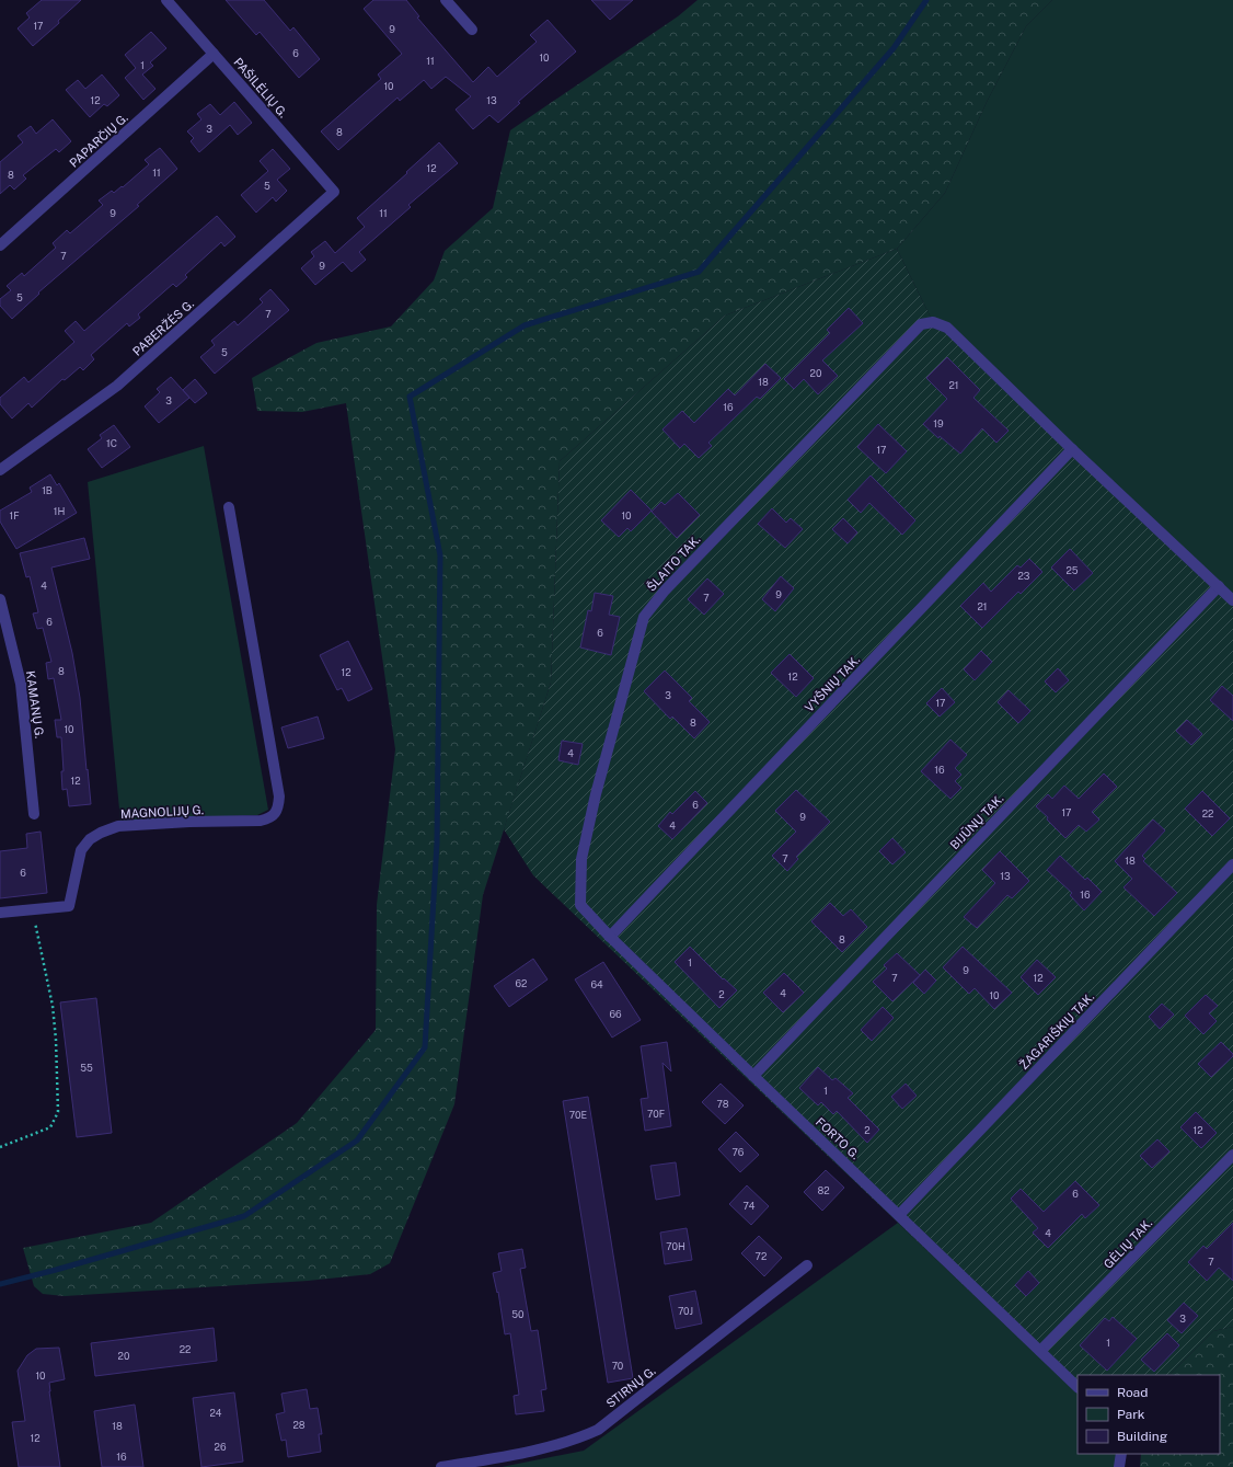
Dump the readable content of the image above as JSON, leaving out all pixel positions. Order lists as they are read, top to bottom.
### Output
{
  "streets": {
    "street": [
      "PAŠILĖLIŲ G.",
      "PAPARČIŲ G.",
      "PABERŽĖS G.",
      "ŠLAITO TAK.",
      "VYŠNIŲ TAK.",
      "KAMANŲ G.",
      "MAGNOLIJŲ G.",
      "BIJŪNŲ TAK.",
      "ŽAGARIŠKIŲ TAK.",
      "FORTO G.",
      "GĖLIŲ TAK.",
      "STIRNŲ G."
    ]
  },
  "crossings": [
    ["PAŠILĖLIŲ G.", "PAPARČIŲ G."],
    ["PAŠILĖLIŲ G.", "PABERŽĖS G."],
    ["ŠLAITO TAK.", "VYŠNIŲ TAK."],
    ["ŠLAITO TAK.", "FORTO G."],
    ["VYŠNIŲ TAK.", "FORTO G."],
    ["BIJŪNŲ TAK.", "FORTO G."],
    ["ŽAGARIŠKIŲ TAK.", "FORTO G."],
    ["FORTO G.", "GĖLIŲ TAK."]
  ],
  "house_numbers": [
    "17",
    "9",
    "6",
    "10",
    "11",
    "1",
    "10",
    "12",
    "13",
    "3",
    "8",
    "12",
    "11",
    "8",
    "5",
    "9",
    "11",
    "7",
    "9",
    "5",
    "7",
    "5",
    "20",
    "18",
    "21",
    "3",
    "16",
    "19",
    "1C",
    "17",
    "1B",
    "1H",
    "1F",
    "10",
    "25",
    "23",
    "4",
    "9",
    "7",
    "21",
    "6",
    "6",
    "8",
    "12",
    "12",
    "3",
    "17",
    "8",
    "10",
    "4",
    "16",
    "12",
    "6",
    "17",
    "22",
    "9",
    "4",
    "7",
    "18",
    "6",
    "13",
    "16",
    "8",
    "1",
    "9",
    "7",
    "12",
    "62",
    "64",
    "4",
    "2",
    "10",
    "66",
    "55",
    "1",
    "78",
    "70F",
    "70E",
    "2",
    "12",
    "76",
    "82",
    "6",
    "74",
    "4",
    "70H",
    "72",
    "7",
    "70J",
    "50",
    "3",
    "1",
    "22",
    "20",
    "70",
    "10",
    "24",
    "28",
    "18",
    "12",
    "26",
    "16"
  ],
  "legend": ["Road", "Park", "Building"]
}
